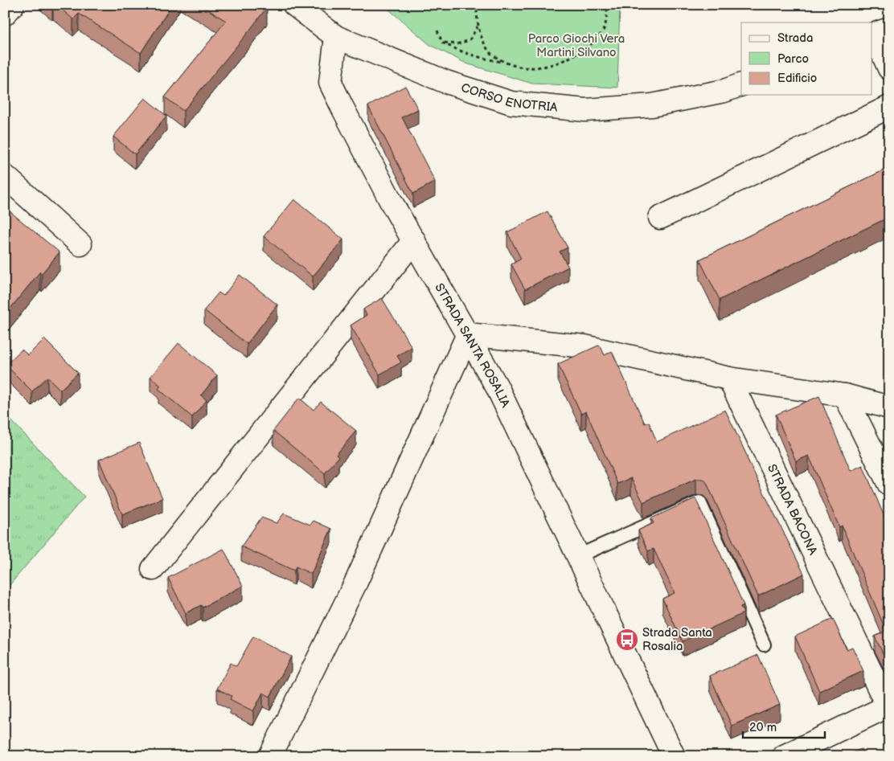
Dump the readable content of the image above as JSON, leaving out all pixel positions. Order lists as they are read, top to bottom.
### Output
{
  "streets": {
    "street": ["CORSO ENOTRIA", "STRADA SANTA ROSALIA", "STRADA BACONA"]
  },
  "crossings": [
    ["CORSO ENOTRIA", "STRADA SANTA ROSALIA"]
  ],
  "parks": ["Parco Giochi Vera Martini Silvano"],
  "places": {
    "bus stop": ["Strada Santa Rosalia"]
  },
  "legend": ["Strada", "Parco", "Edificio"],
  "scale_bar": "20 m"
}
